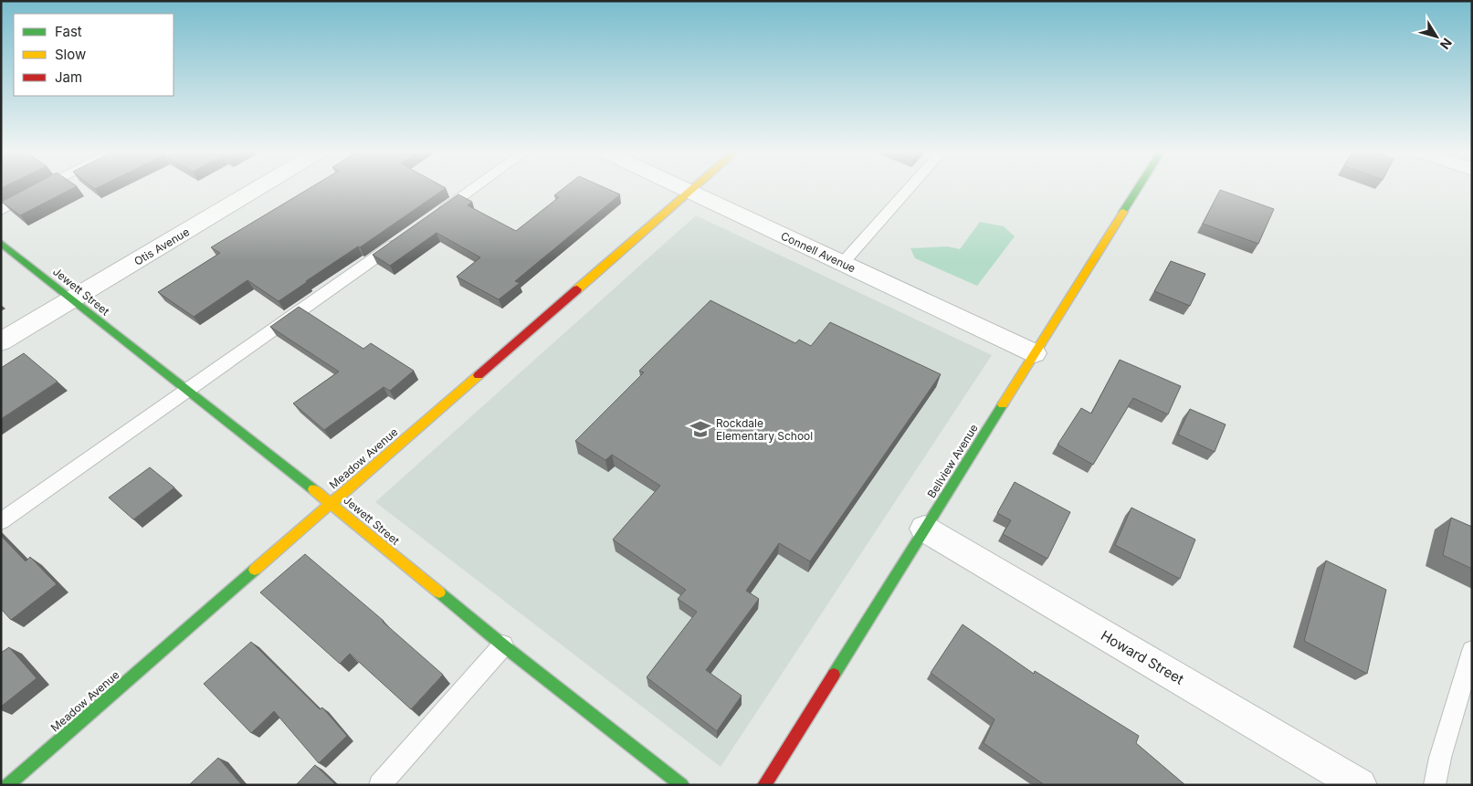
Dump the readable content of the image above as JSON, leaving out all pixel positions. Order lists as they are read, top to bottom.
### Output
{
  "streets": {
    "street": [
      "Otis Avenue",
      "Connell Avenue",
      "Jewett Street",
      "Meadow Avenue",
      "Bellview Avenue",
      "Howard Street"
    ]
  },
  "crossings": [
    ["Otis Avenue", "Jewett Street"],
    ["Connell Avenue", "Meadow Avenue"],
    ["Connell Avenue", "Bellview Avenue"],
    ["Jewett Street", "Meadow Avenue"],
    ["Bellview Avenue", "Howard Street"]
  ],
  "places": {
    "school or university": ["Rockdale Elementary School"]
  },
  "legend": ["Fast", "Slow", "Jam"],
  "north": "bottom right"
}
